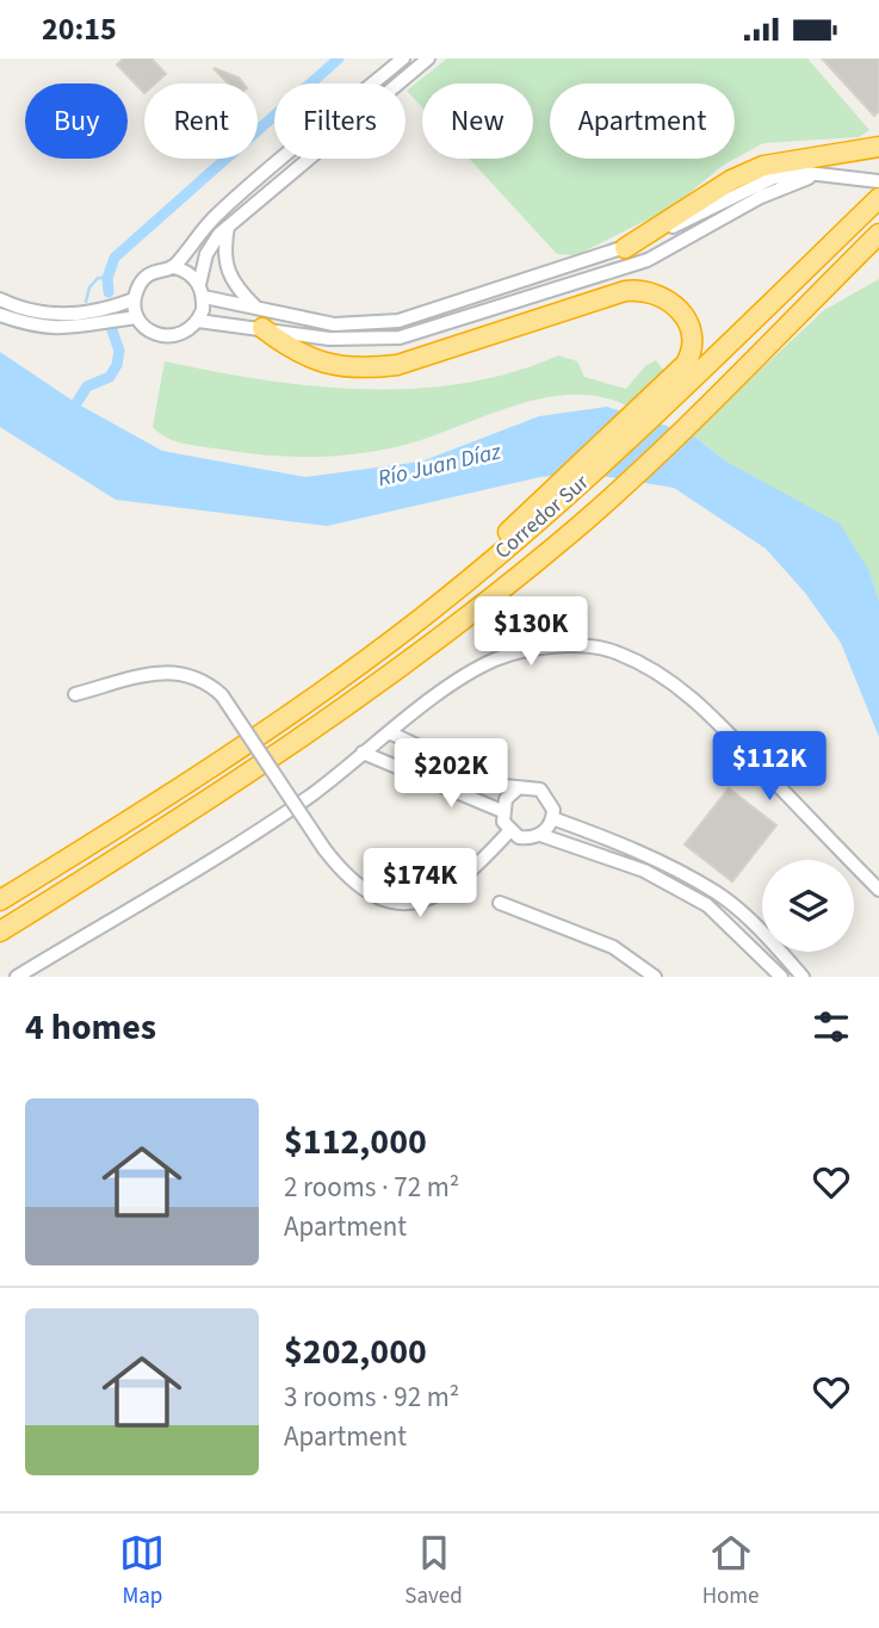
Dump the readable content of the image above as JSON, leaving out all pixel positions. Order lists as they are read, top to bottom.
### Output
{
  "streets": {
    "highway": ["Corredor Sur"]
  },
  "water": ["Río Juan Díaz"],
  "page": {
    "status": "20:15",
    "chip": [
      "Buy",
      "Rent",
      "Filters",
      "New",
      "Apartment"
    ],
    "price": [
      "$130K",
      "$112K",
      "$202K",
      "$174K"
    ],
    "heading": "4 homes",
    "list": [
      {
        "name": "$112,000",
        "note": "2 rooms · 72 m² · Apartment"
      },
      {
        "name": "$202,000",
        "note": "3 rooms · 92 m² · Apartment"
      }
    ],
    "tabs": ["Map", "Saved", "Home"]
  }
}
